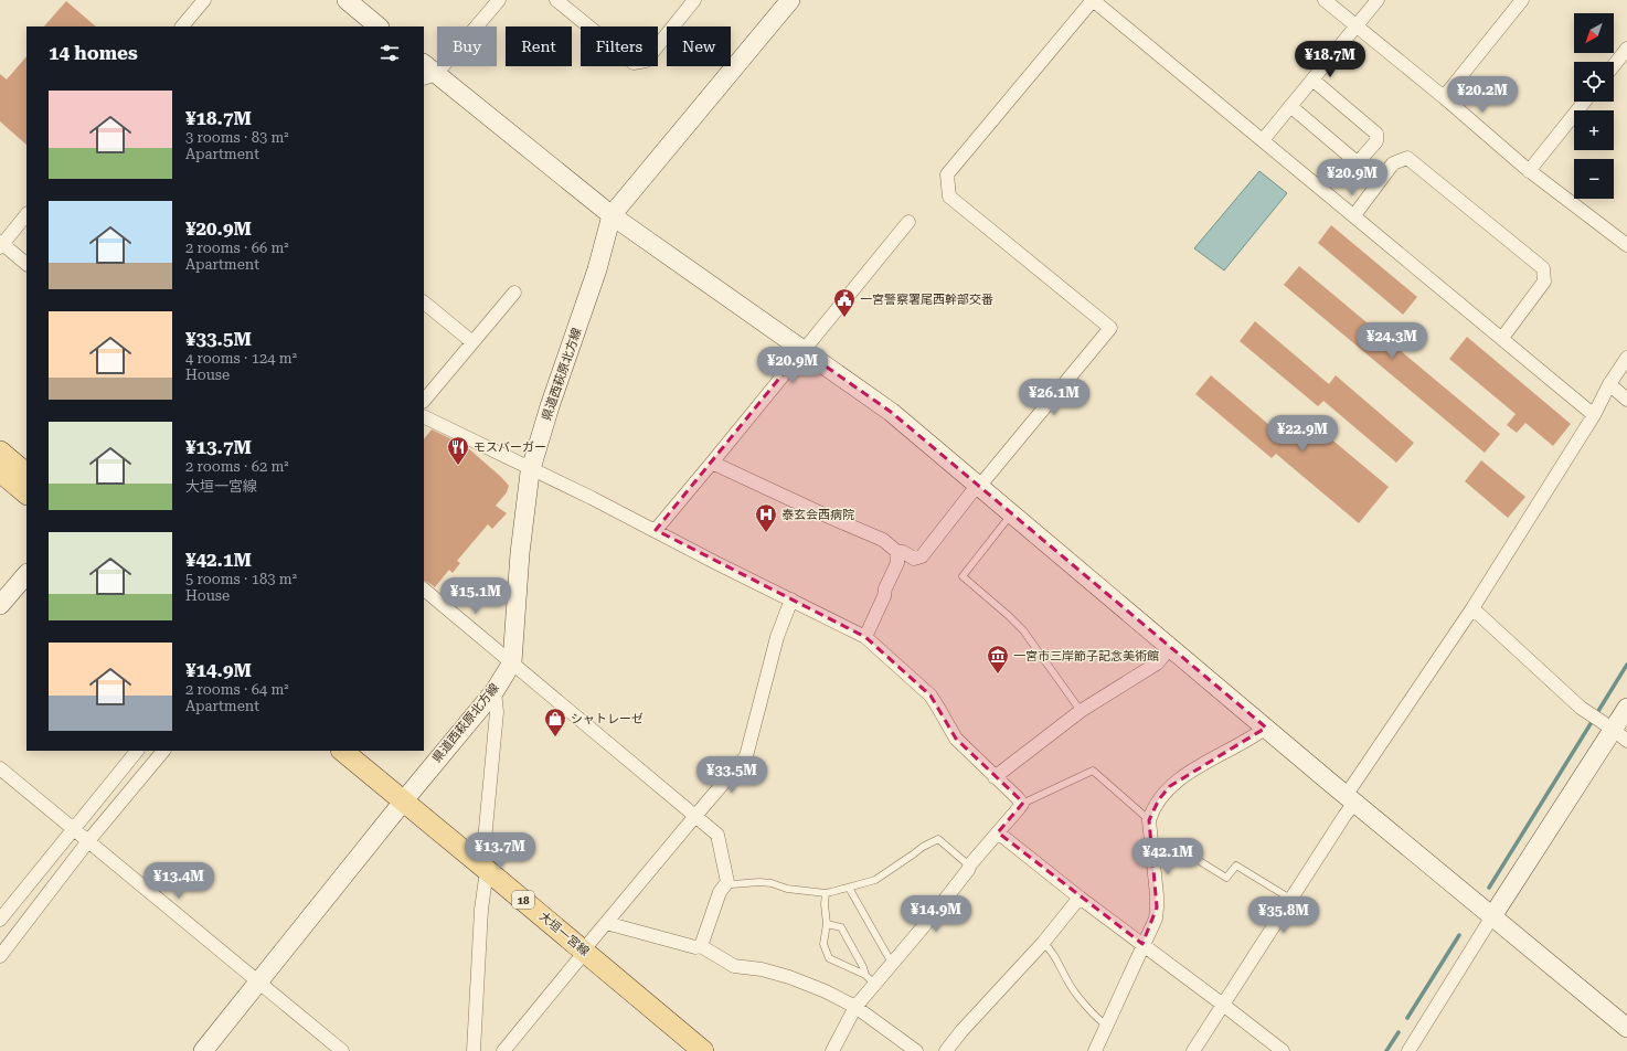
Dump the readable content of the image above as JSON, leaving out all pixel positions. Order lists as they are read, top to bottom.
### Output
{
  "streets": {
    "main road": ["18", "大垣一宮線"],
    "street": ["県道西萩原北方線"]
  },
  "crossings": [
    ["県道西萩原北方線", "大垣一宮線"]
  ],
  "places": {
    "public building": ["一宮警察署尾西幹部交番"],
    "restaurant": ["モスバーガー"],
    "hospital": ["泰玄会西病院"],
    "museum": ["一宮市三岸節子記念美術館"],
    "shop": ["シャトレーゼ"]
  },
  "north": "bottom left",
  "page": {
    "map_buttons": ["+", "−"],
    "chip": [
      "Buy",
      "Rent",
      "Filters",
      "New"
    ],
    "heading": "14 homes",
    "price": [
      "¥18.7M",
      "¥20.2M",
      "¥20.9M",
      "¥24.3M",
      "¥20.9M",
      "¥26.1M",
      "¥22.9M",
      "¥15.1M",
      "¥33.5M",
      "¥13.7M",
      "¥42.1M",
      "¥13.4M",
      "¥14.9M",
      "¥35.8M"
    ],
    "list": [
      {
        "name": "¥18.7M",
        "note": "3 rooms · 83 m² · Apartment"
      },
      {
        "name": "¥20.9M",
        "note": "2 rooms · 66 m² · Apartment"
      },
      {
        "name": "¥33.5M",
        "note": "4 rooms · 124 m² · House"
      },
      {
        "name": "¥13.7M",
        "note": "2 rooms · 62 m² · 大垣一宮線"
      },
      {
        "name": "¥42.1M",
        "note": "5 rooms · 183 m² · House"
      },
      {
        "name": "¥14.9M",
        "note": "2 rooms · 64 m² · Apartment"
      }
    ]
  }
}
